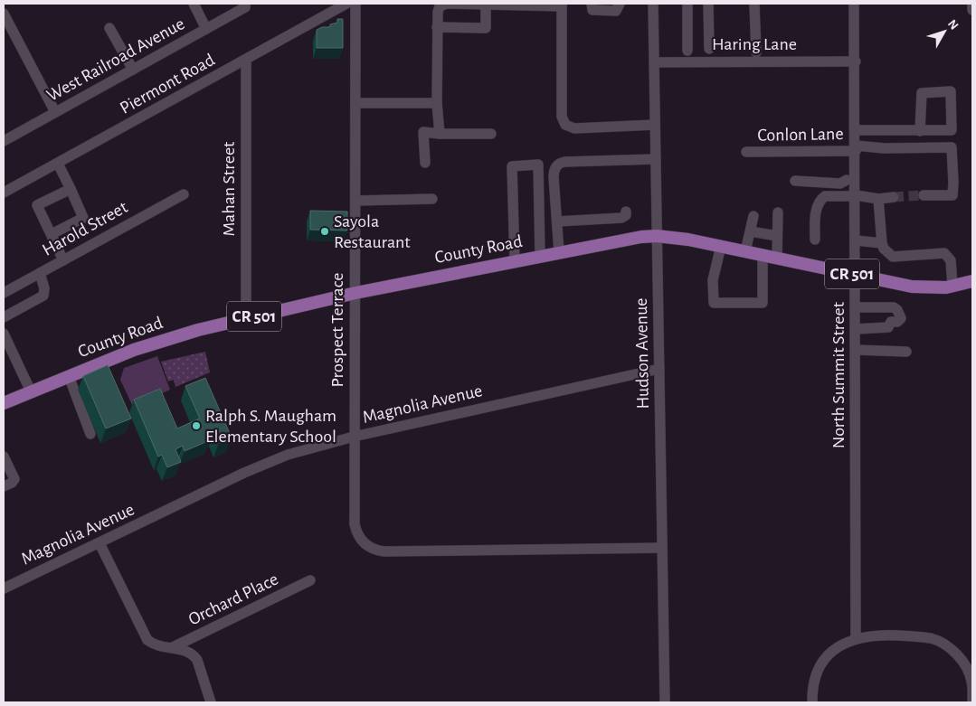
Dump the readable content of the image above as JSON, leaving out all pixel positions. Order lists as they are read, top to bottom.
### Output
{
  "streets": {
    "main road": ["County Road", "CR 501"],
    "street": [
      "Haring Lane",
      "West Railroad Avenue",
      "Piermont Road",
      "Conlon Lane",
      "Mahan Street",
      "Harold Street",
      "Prospect Terrace",
      "Hudson Avenue",
      "North Summit Street",
      "Magnolia Avenue",
      "Orchard Place"
    ]
  },
  "crossings": [
    ["Haring Lane", "Hudson Avenue"],
    ["Haring Lane", "North Summit Street"],
    ["Piermont Road", "Mahan Street"],
    ["Conlon Lane", "North Summit Street"],
    ["Mahan Street", "County Road"],
    ["County Road", "Prospect Terrace"],
    ["County Road", "Hudson Avenue"],
    ["County Road", "North Summit Street"],
    ["Prospect Terrace", "Hudson Avenue"],
    ["Prospect Terrace", "Magnolia Avenue"],
    ["Hudson Avenue", "Magnolia Avenue"]
  ],
  "places": ["Sayola Restaurant", "Ralph S. Maugham Elementary School"],
  "north": "top right"
}
